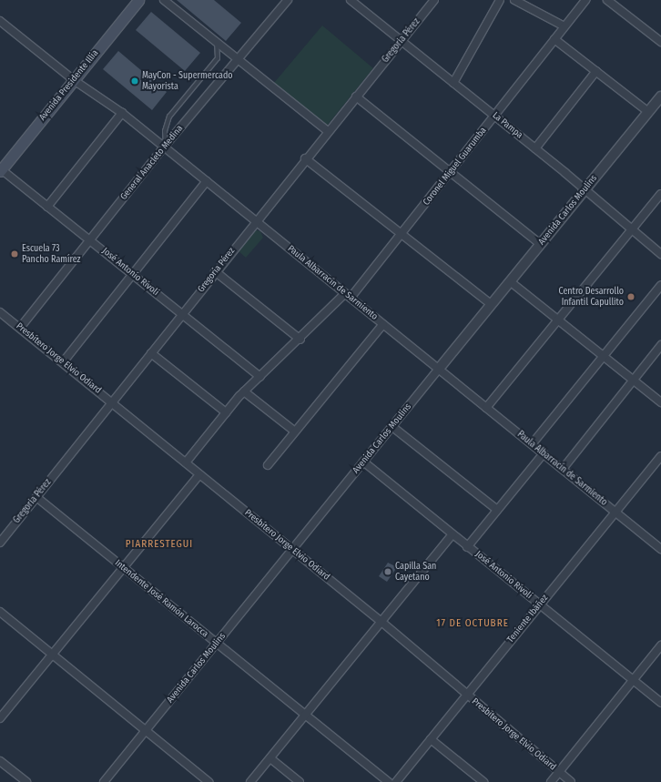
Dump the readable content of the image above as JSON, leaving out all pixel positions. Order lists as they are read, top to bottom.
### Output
{
  "streets": {
    "main road": ["Avenida Presidente Illia"],
    "street": [
      "Gregoria Pérez",
      "La Pampa",
      "General Anacleto Medina",
      "Coronel Miguel Guarumba",
      "Avenida Carlos Moulins",
      "José Antonio Rívoli",
      "Paula Albarracín de Sarmiento",
      "Presbítero Jorge Elvio Odiard",
      "Intendente José Ramón Larocca",
      "Teniente Ibáñez"
    ]
  },
  "crossings": [
    ["Gregoria Pérez", "La Pampa"],
    ["Gregoria Pérez", "José Antonio Rívoli"],
    ["Gregoria Pérez", "Paula Albarracín de Sarmiento"],
    ["Gregoria Pérez", "Presbítero Jorge Elvio Odiard"],
    ["Gregoria Pérez", "Intendente José Ramón Larocca"],
    ["Avenida Presidente Illia", "José Antonio Rívoli"],
    ["Avenida Presidente Illia", "Paula Albarracín de Sarmiento"],
    ["La Pampa", "Coronel Miguel Guarumba"],
    ["La Pampa", "Avenida Carlos Moulins"],
    ["General Anacleto Medina", "José Antonio Rívoli"],
    ["General Anacleto Medina", "Paula Albarracín de Sarmiento"],
    ["General Anacleto Medina", "Presbítero Jorge Elvio Odiard"],
    ["Coronel Miguel Guarumba", "José Antonio Rívoli"],
    ["Coronel Miguel Guarumba", "Paula Albarracín de Sarmiento"],
    ["Coronel Miguel Guarumba", "Presbítero Jorge Elvio Odiard"],
    ["Avenida Carlos Moulins", "José Antonio Rívoli"],
    ["Avenida Carlos Moulins", "Paula Albarracín de Sarmiento"],
    ["Avenida Carlos Moulins", "Presbítero Jorge Elvio Odiard"],
    ["Avenida Carlos Moulins", "Intendente José Ramón Larocca"],
    ["José Antonio Rívoli", "Teniente Ibáñez"],
    ["Paula Albarracín de Sarmiento", "Teniente Ibáñez"],
    ["Presbítero Jorge Elvio Odiard", "Teniente Ibáñez"]
  ],
  "districts": ["PIARRESTEGUI", "17 DE OCTUBRE"],
  "places": [
    "MayCon - Supermercado Mayorista",
    "Escuela 73 Pancho Ramírez",
    "Centro Desarrollo Infantil Capullito",
    "Capilla San Cayetano"
  ]
}
